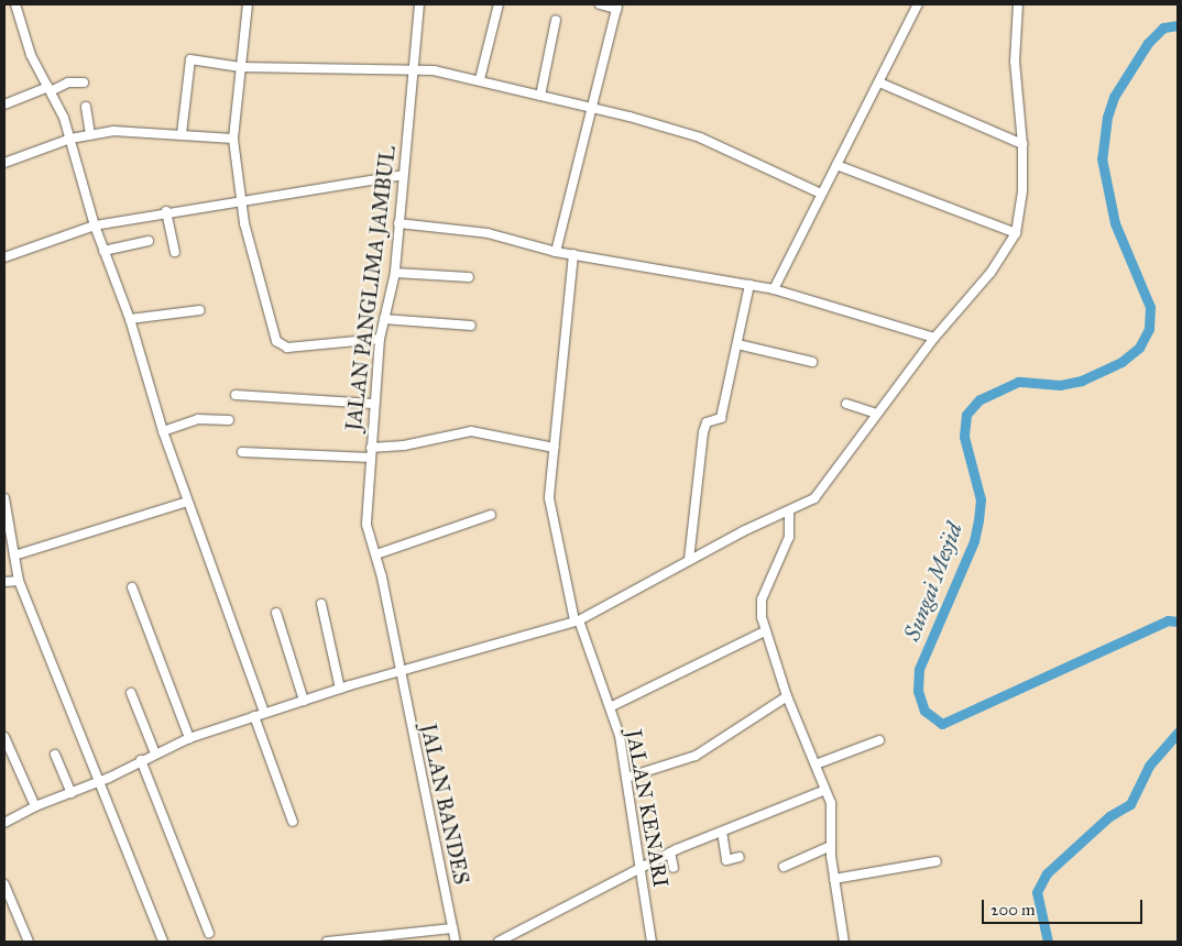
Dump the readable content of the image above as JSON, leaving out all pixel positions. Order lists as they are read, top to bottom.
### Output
{
  "streets": {
    "street": ["JALAN PANGLIMA JAMBUL", "JALAN BANDES", "JALAN KENARI"]
  },
  "crossings": [
    ["JALAN PANGLIMA JAMBUL", "JALAN BANDES"]
  ],
  "water": ["Sungai Mesjid"],
  "scale_bar": "200 m"
}
